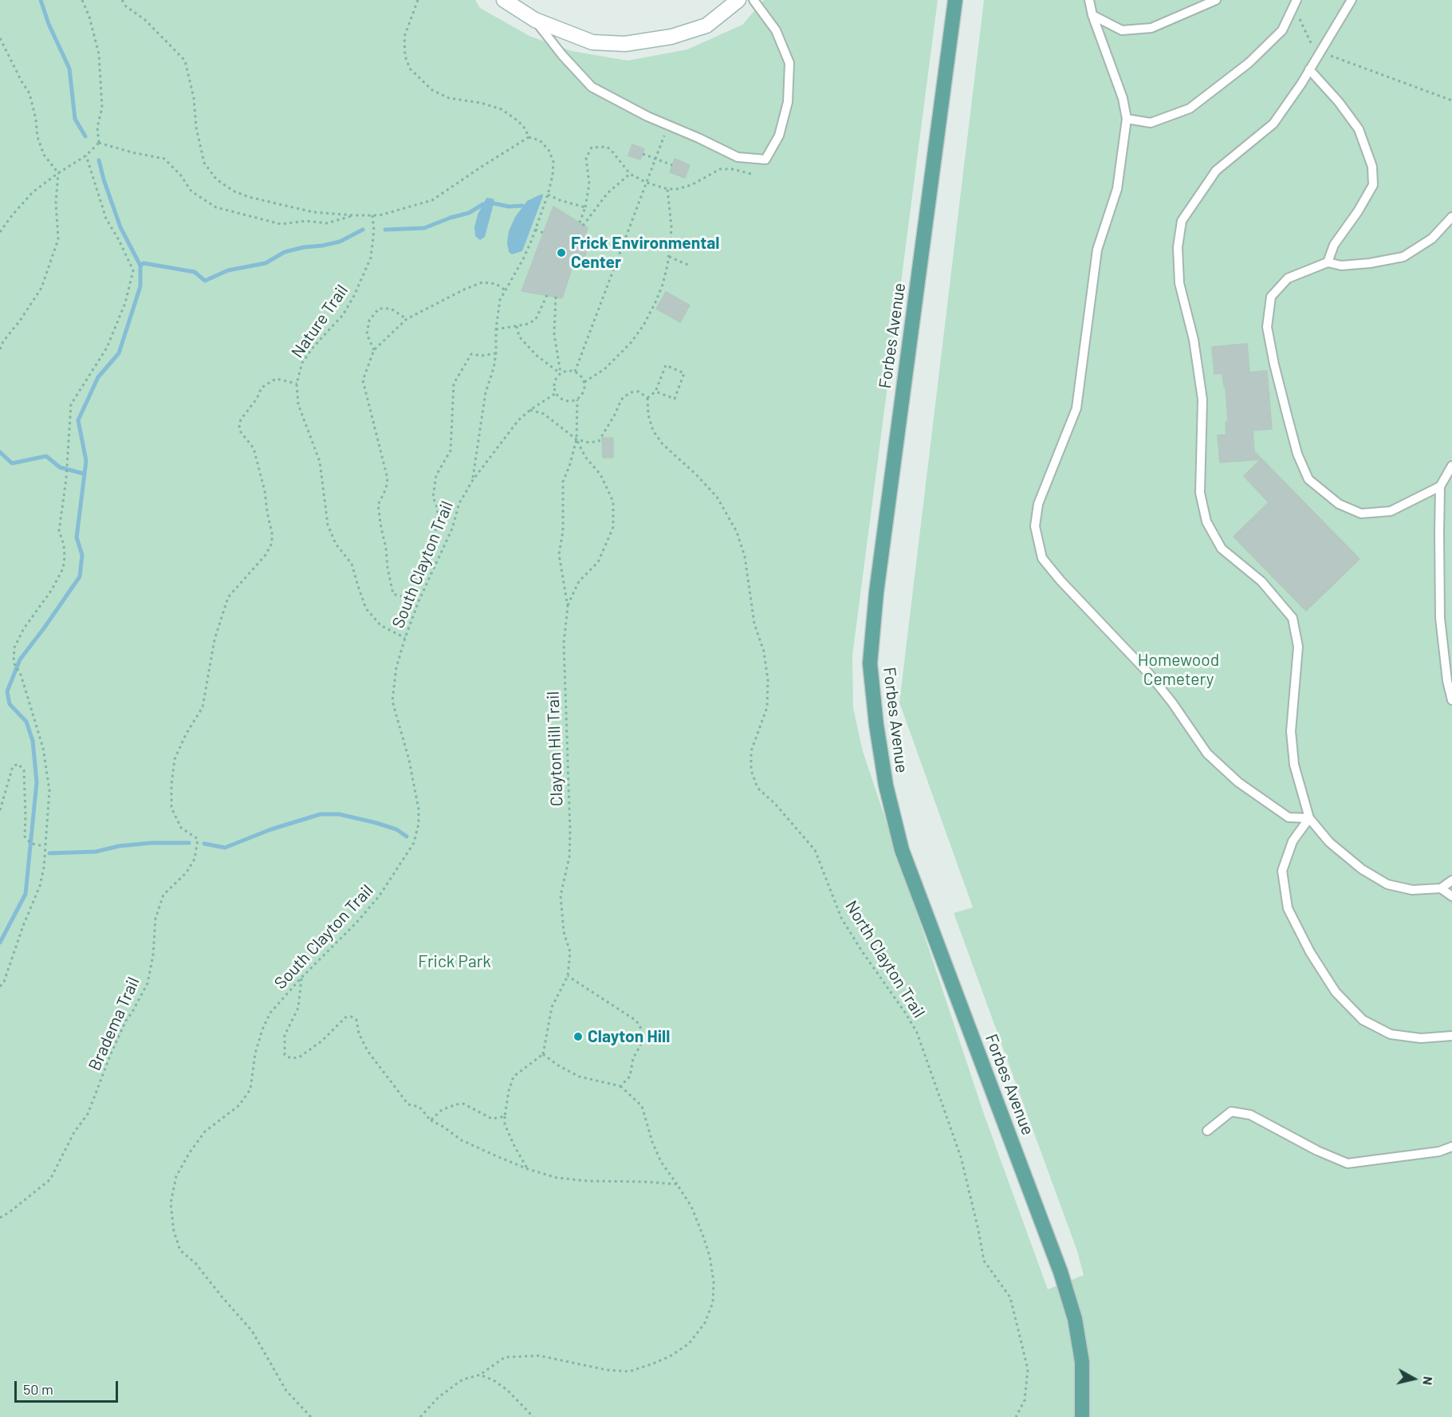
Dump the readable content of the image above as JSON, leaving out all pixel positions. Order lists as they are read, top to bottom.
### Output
{
  "streets": {
    "main road": ["Forbes Avenue"],
    "path": [
      "Nature Trail",
      "South Clayton Trail",
      "Clayton Hill Trail",
      "North Clayton Trail",
      "Bradema Trail"
    ]
  },
  "crossings": [
    ["Nature Trail", "South Clayton Trail"],
    ["Nature Trail", "Bradema Trail"]
  ],
  "parks": ["Homewood Cemetery", "Frick Park"],
  "places": ["Frick Environmental Center", "Clayton Hill"],
  "scale_bar": "50 m",
  "north": "right"
}
